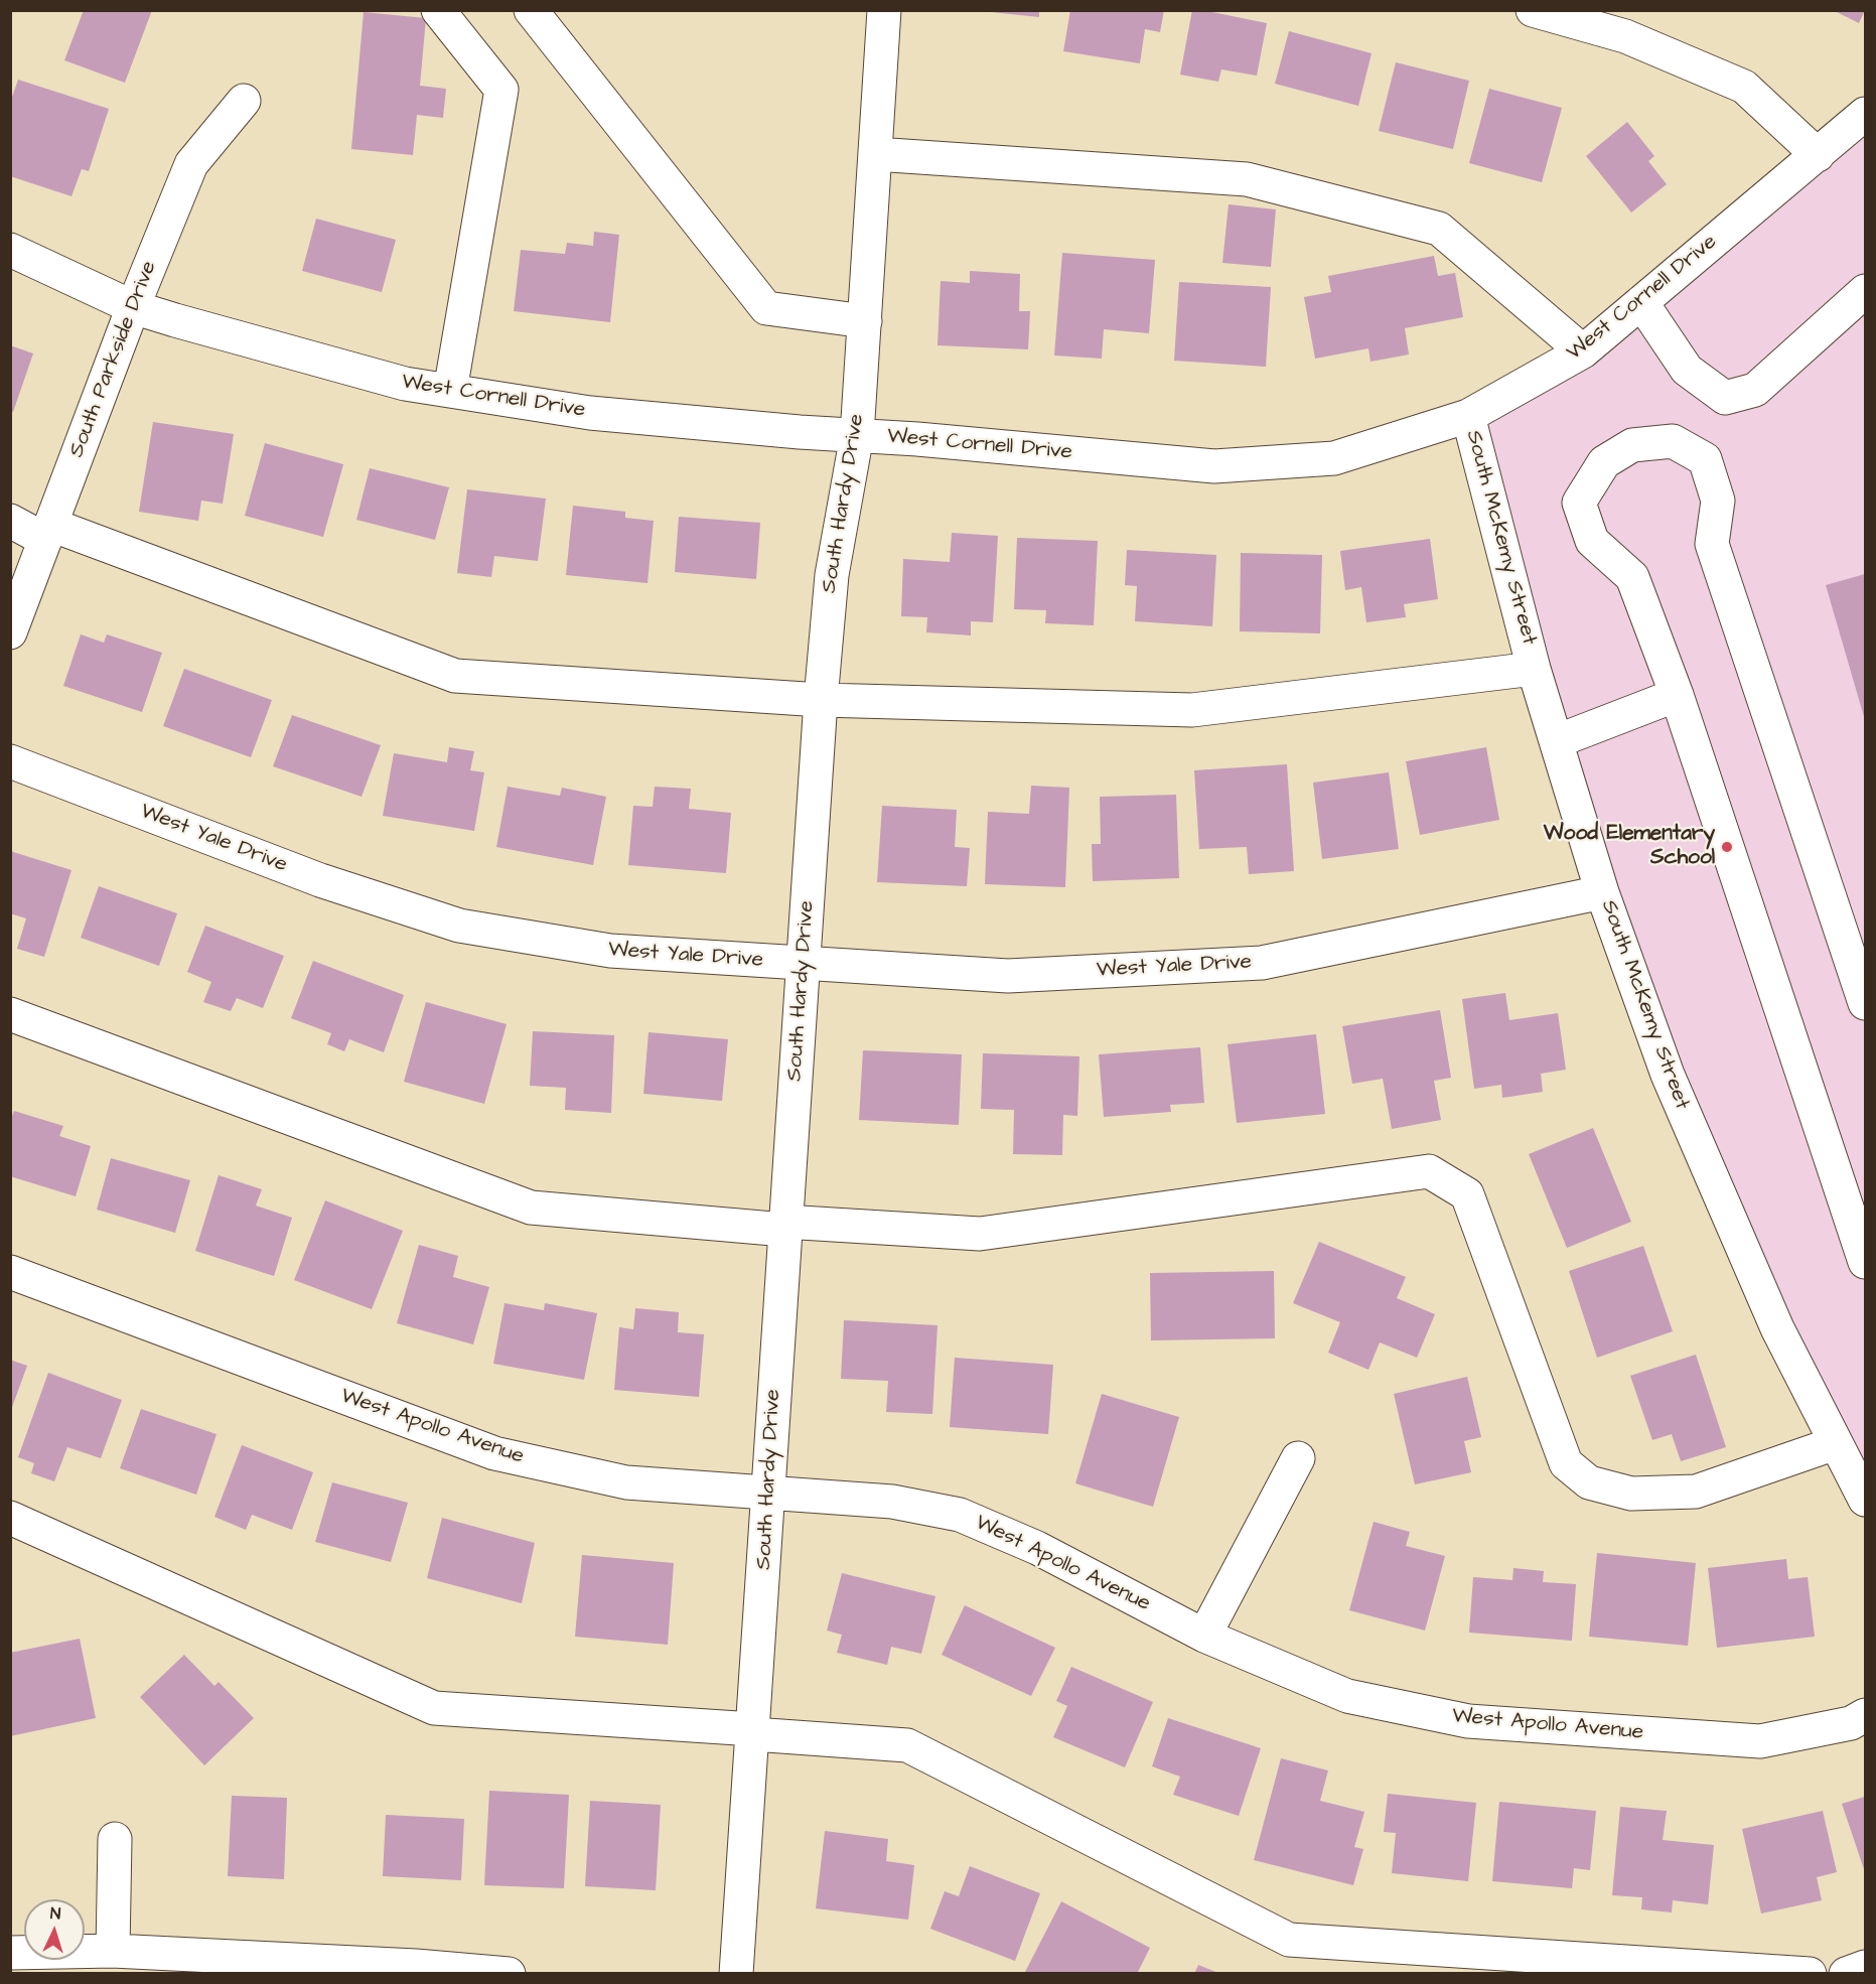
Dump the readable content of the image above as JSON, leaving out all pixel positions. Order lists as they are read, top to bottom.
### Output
{
  "streets": {
    "street": [
      "West Cornell Drive",
      "South Parkside Drive",
      "South Hardy Drive",
      "South McKemy Street",
      "West Yale Drive",
      "West Apollo Avenue"
    ]
  },
  "crossings": [
    ["West Cornell Drive", "South Parkside Drive"],
    ["West Cornell Drive", "South Hardy Drive"],
    ["West Cornell Drive", "South McKemy Street"],
    ["South Hardy Drive", "West Yale Drive"],
    ["South Hardy Drive", "West Apollo Avenue"],
    ["South McKemy Street", "West Yale Drive"]
  ],
  "places": ["Wood Elementary School"],
  "north": "top"
}
